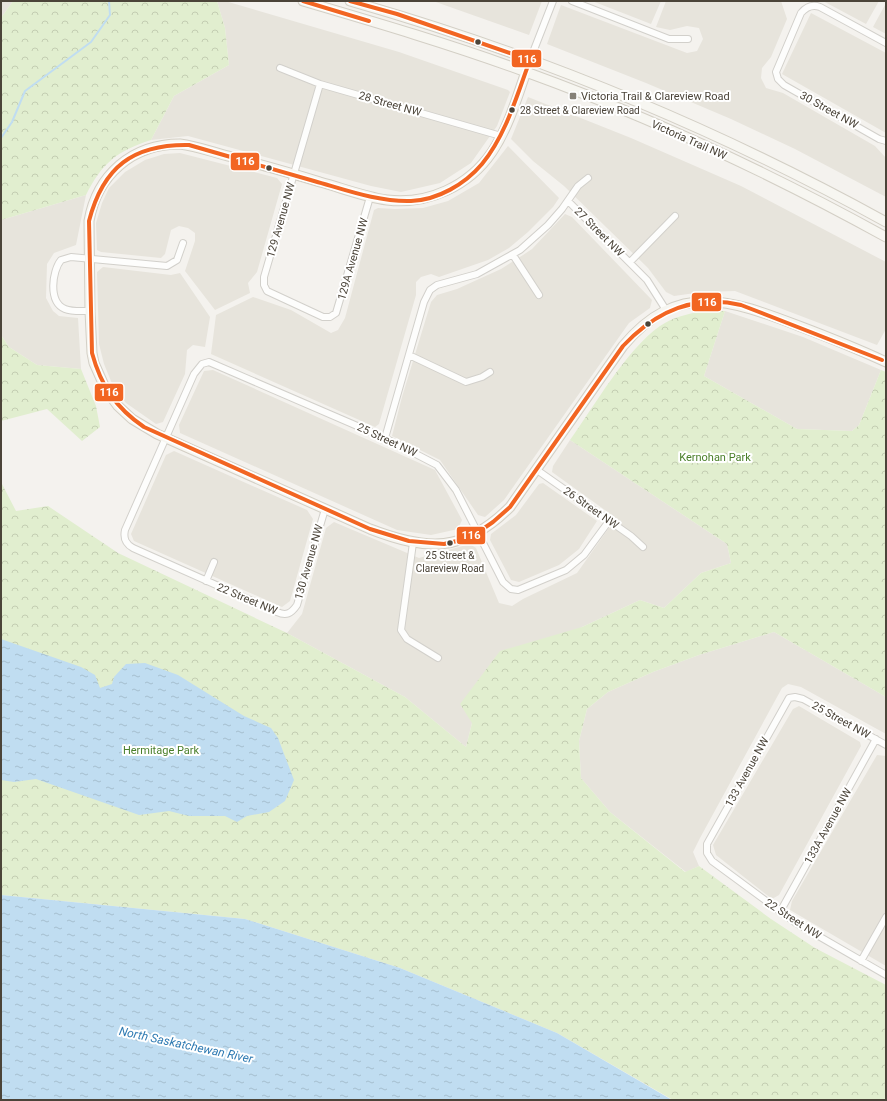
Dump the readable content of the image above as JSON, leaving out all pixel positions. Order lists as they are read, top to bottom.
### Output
{
  "streets": {
    "street": [
      "28 Street NW",
      "30 Street NW",
      "Victoria Trail NW",
      "129 Avenue NW",
      "27 Street NW",
      "129A Avenue NW",
      "25 Street NW",
      "26 Street NW",
      "130 Avenue NW",
      "22 Street NW",
      "133 Avenue NW",
      "133A Avenue NW"
    ]
  },
  "crossings": [
    ["28 Street NW", "129 Avenue NW"],
    ["129 Avenue NW", "129A Avenue NW"],
    ["25 Street NW", "26 Street NW"],
    ["25 Street NW", "22 Street NW"],
    ["25 Street NW", "133 Avenue NW"],
    ["25 Street NW", "133A Avenue NW"],
    ["130 Avenue NW", "22 Street NW"],
    ["22 Street NW", "133 Avenue NW"],
    ["22 Street NW", "133A Avenue NW"]
  ],
  "water": ["North Saskatchewan River"],
  "parks": ["Kernohan Park", "Hermitage Park"],
  "places": {
    "transit": ["Victoria Trail & Clareview Road"],
    "other": ["28 Street & Clareview Road", "25 Street & Clareview Road"]
  },
  "lines": ["transit line 116"]
}
